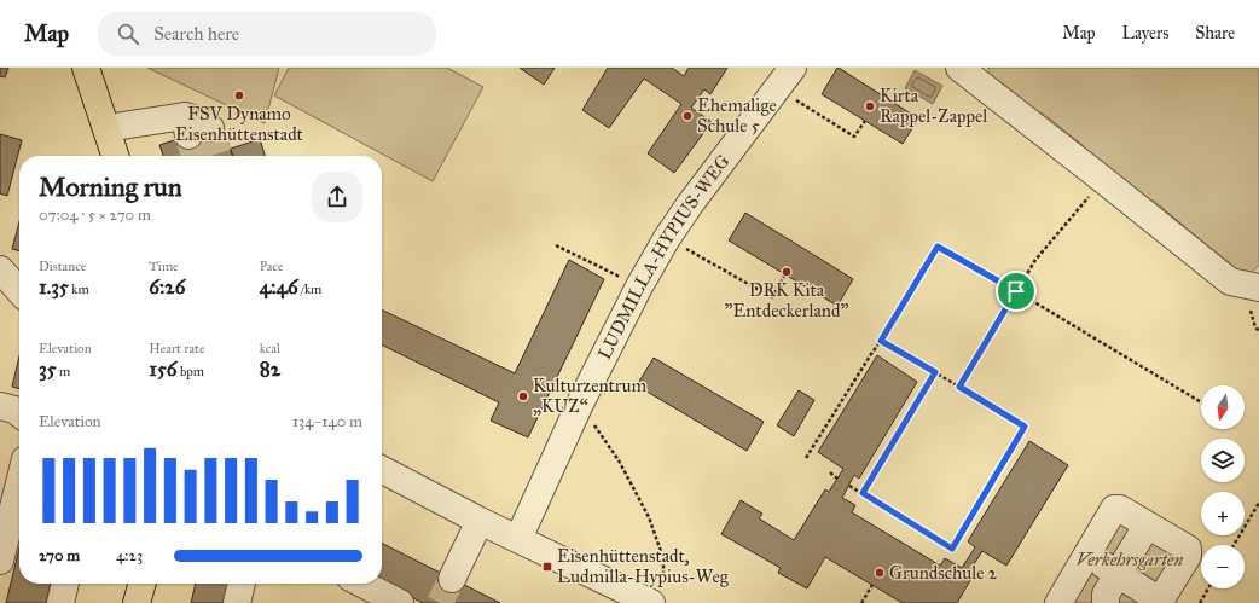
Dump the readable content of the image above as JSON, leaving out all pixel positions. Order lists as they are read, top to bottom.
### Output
{
  "streets": {
    "street": ["LUDMILLA-HYPIUS-WEG"]
  },
  "parks": ["Verkehrsgarten"],
  "places": {
    "other": [
      "FSV Dynamo Eisenhüttenstadt",
      "Kirta Rappel-Zappel",
      "Ehemalige Schule 5",
      "DRK Kita \"Entdeckerland\"",
      "Kulturzentrum „KUZ“",
      "Grundschule 2"
    ],
    "transit": ["Eisenhüttenstadt, Ludmilla-Hypius-Weg"]
  },
  "north": "bottom",
  "page": {
    "header": "Map",
    "search": "Search here",
    "nav": ["Map", "Layers", "Share"],
    "heading": ["Morning run", "07:04 · 5 × 270 m"],
    "stats": [
      ["Distance", "1.35 km"],
      ["Time", "6:26"],
      ["Pace", "4:46 /km"],
      ["Elevation", "35 m"],
      ["Heart rate", "156 bpm"],
      ["kcal", "82"]
    ],
    "map_buttons": ["+", "−"],
    "chart": ["Elevation", "134–140 m"],
    "list": [
      {
        "name": "270 m",
        "note": "4:23"
      }
    ]
  }
}
